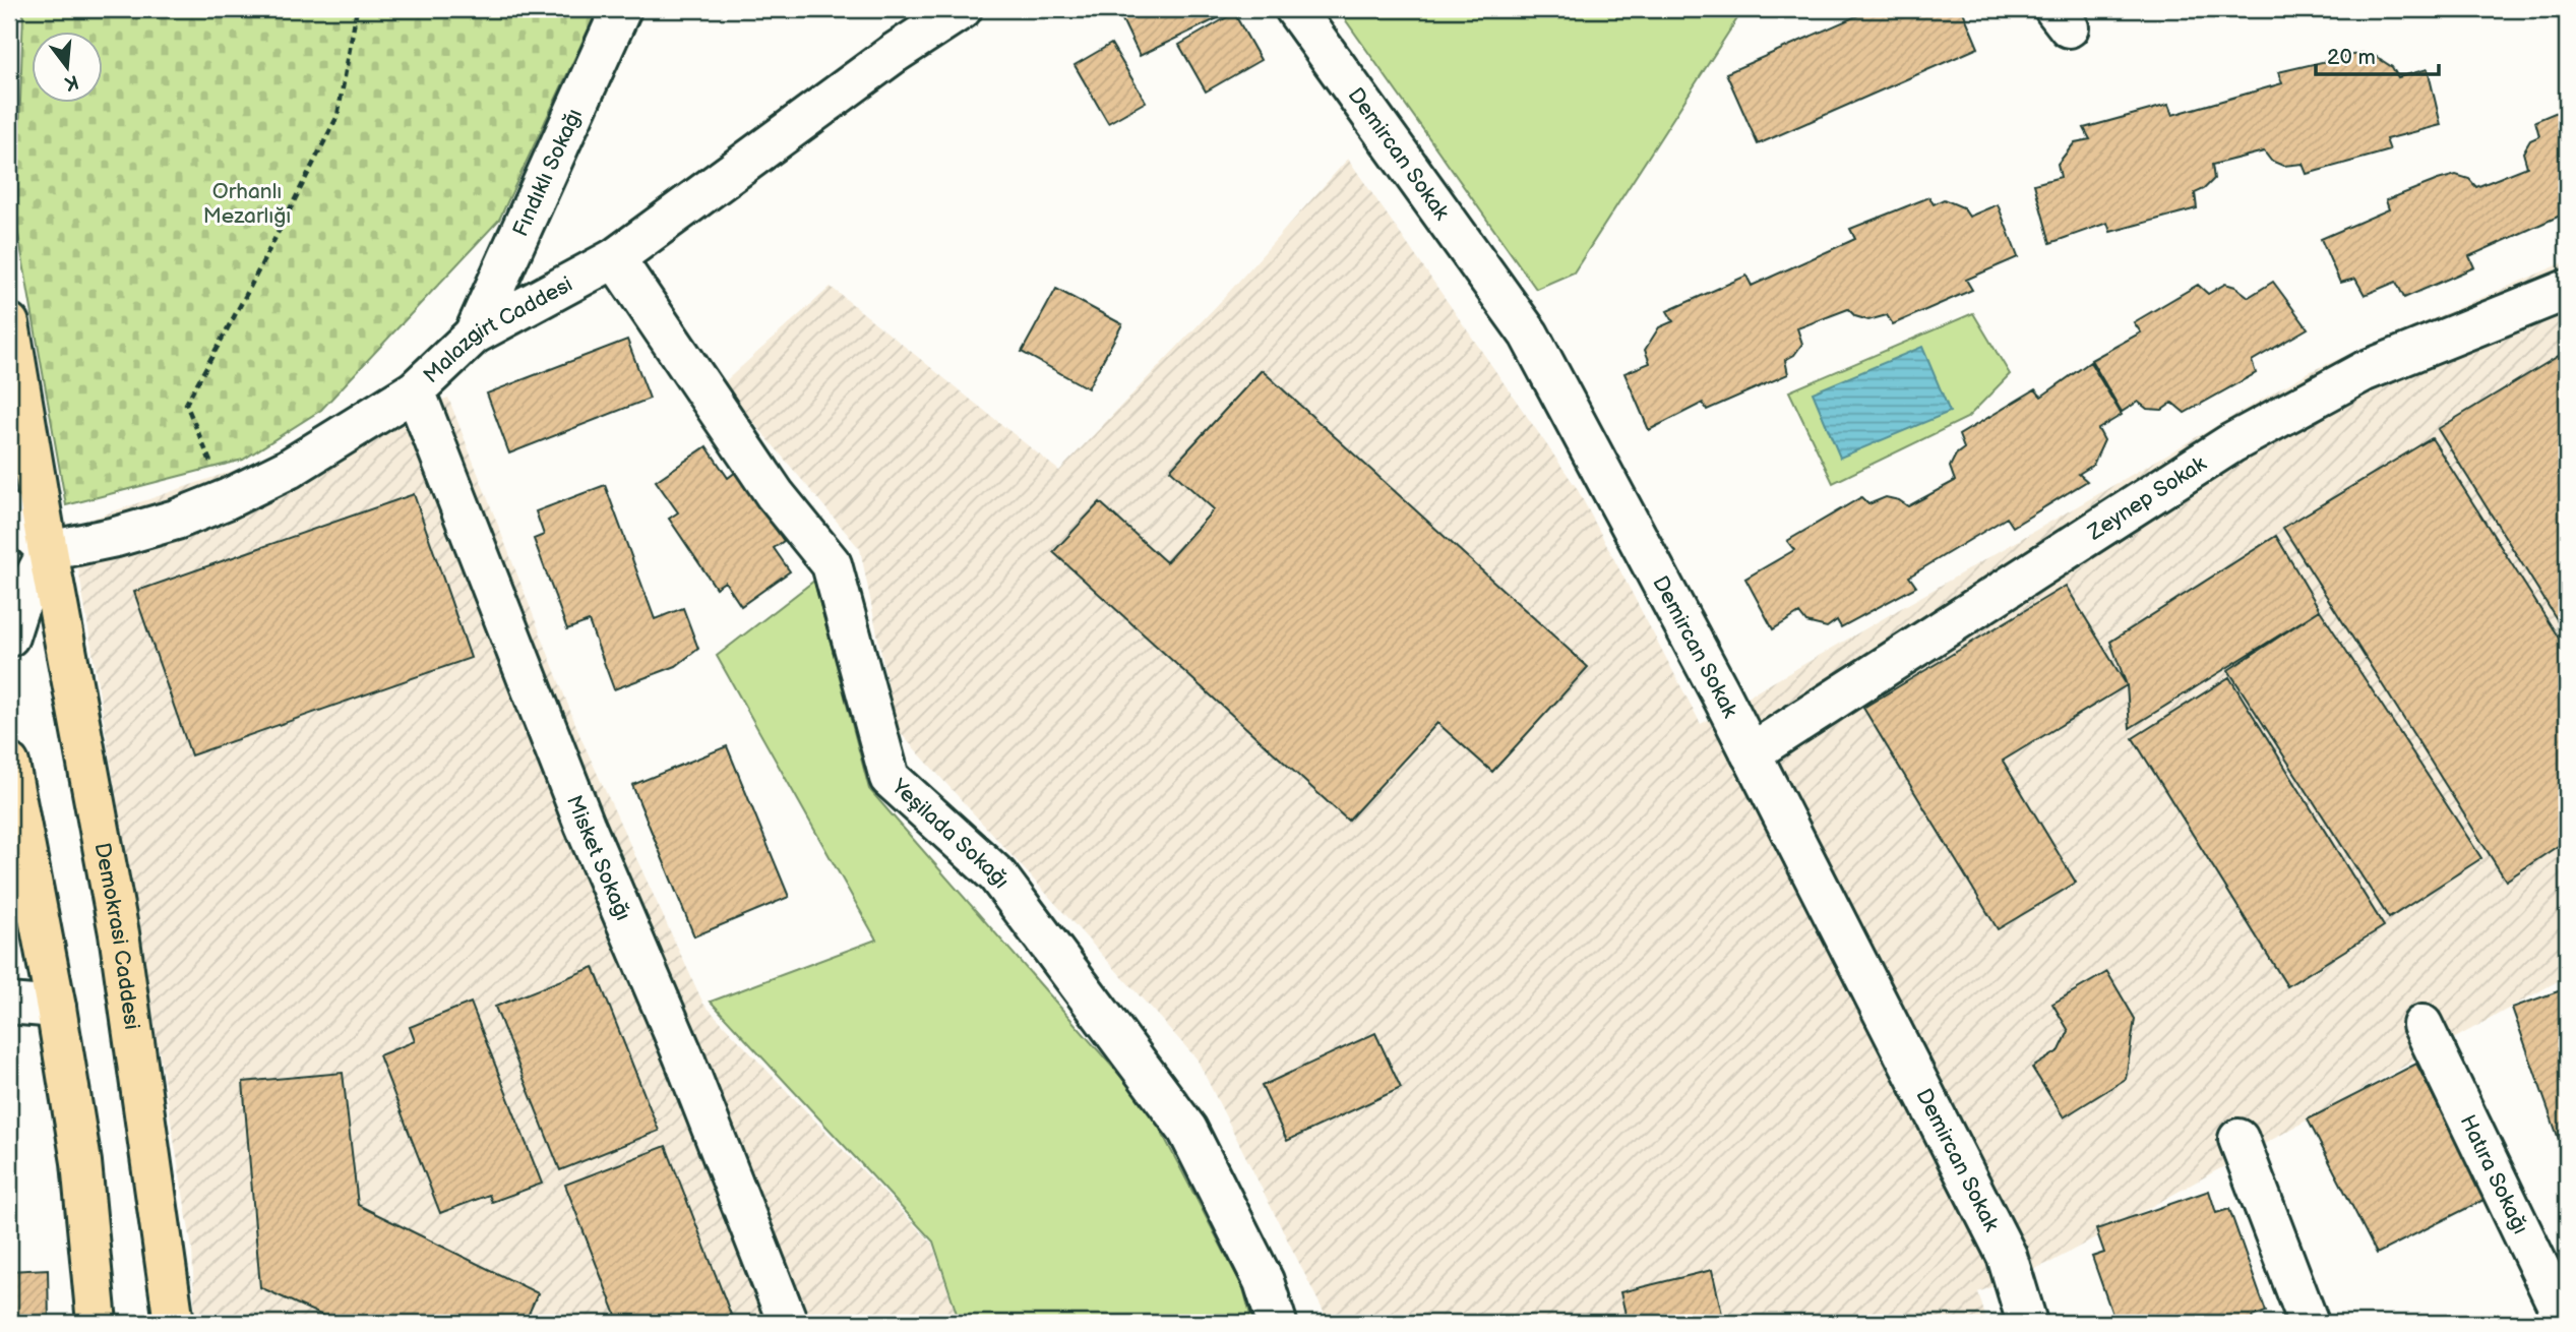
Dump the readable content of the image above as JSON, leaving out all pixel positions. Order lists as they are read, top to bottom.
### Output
{
  "streets": {
    "main road": ["Demokrasi Caddesi"],
    "street": [
      "Demircan Sokak",
      "Fındıklı Sokağı",
      "Malazgirt Caddesi",
      "Zeynep Sokak",
      "Yeşilada Sokağı",
      "Misket Sokağı",
      "Hatıra Sokağı"
    ]
  },
  "crossings": [
    ["Demircan Sokak", "Zeynep Sokak"],
    ["Fındıklı Sokağı", "Malazgirt Caddesi"],
    ["Malazgirt Caddesi", "Yeşilada Sokağı"],
    ["Malazgirt Caddesi", "Misket Sokağı"],
    ["Malazgirt Caddesi", "Demokrasi Caddesi"]
  ],
  "parks": ["Orhanlı Mezarlığı"],
  "scale_bar": "20 m",
  "north": "bottom"
}
